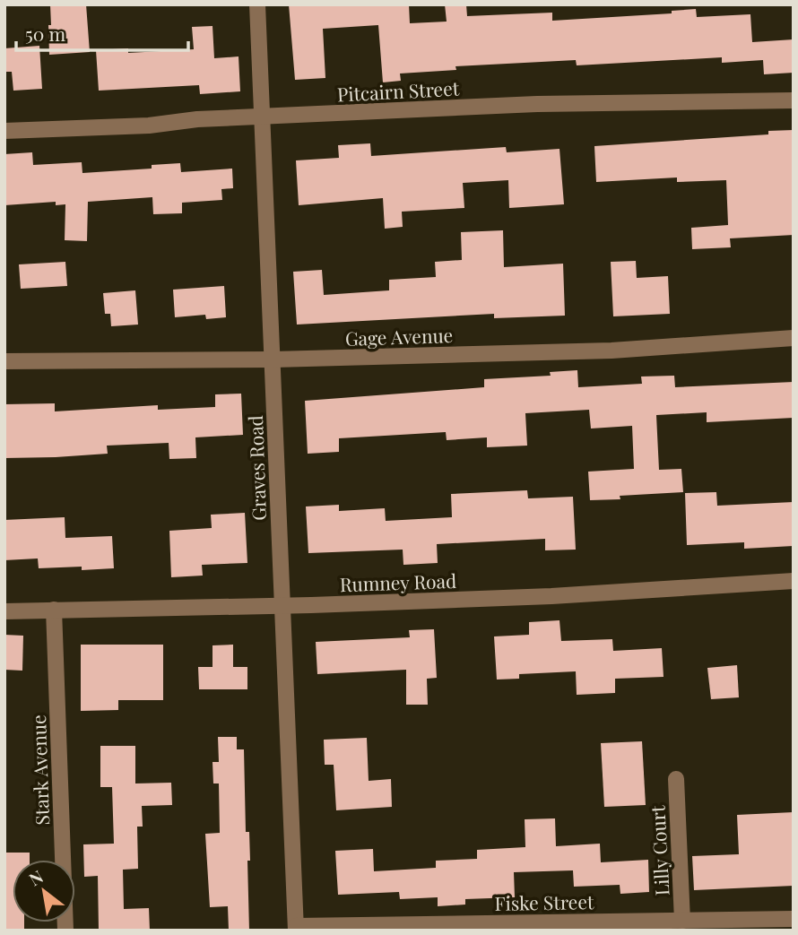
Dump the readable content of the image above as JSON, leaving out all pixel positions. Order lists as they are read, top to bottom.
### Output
{
  "streets": {
    "street": [
      "Pitcairn Street",
      "Gage Avenue",
      "Graves Road",
      "Rumney Road",
      "Stark Avenue",
      "Lilly Court",
      "Fiske Street"
    ]
  },
  "crossings": [
    ["Pitcairn Street", "Graves Road"],
    ["Gage Avenue", "Graves Road"],
    ["Graves Road", "Rumney Road"],
    ["Graves Road", "Fiske Street"],
    ["Rumney Road", "Stark Avenue"],
    ["Lilly Court", "Fiske Street"]
  ],
  "scale_bar": "50 m",
  "north": "top left"
}
